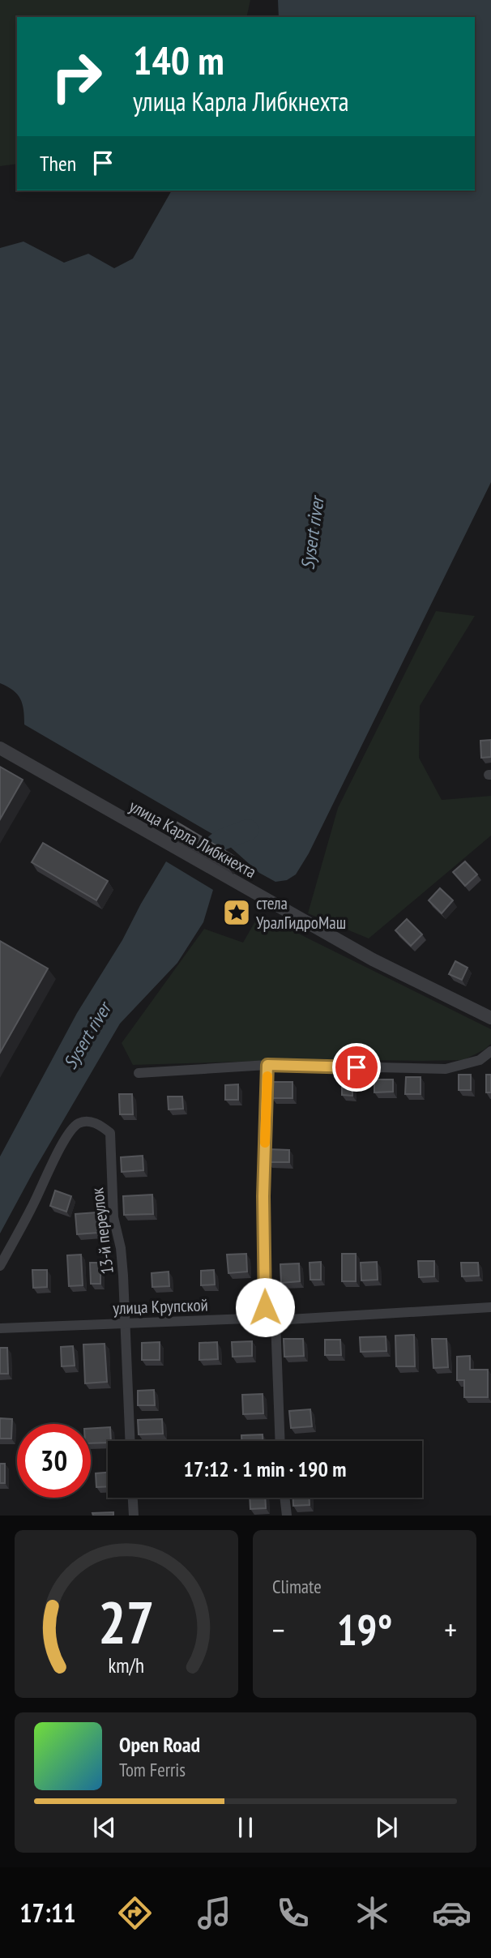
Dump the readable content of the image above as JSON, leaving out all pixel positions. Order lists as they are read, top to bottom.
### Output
{
  "streets": {
    "street": ["улица Карла Либкнехта", "13-й переулок", "улица Крупской"]
  },
  "crossings": [
    ["13-й переулок", "улица Крупской"]
  ],
  "water": ["Sysert river"],
  "places": {
    "place": ["стела УралГидроМаш"]
  },
  "page": {
    "turn": ["140 m", "улица Карла Либкнехта"],
    "then": "Then",
    "limit": "30",
    "trip": "17:12 · 1 min · 190 m",
    "tile": "Climate",
    "heat": ["−", "19°", "+"],
    "song": ["Open Road", "Tom Ferris"],
    "tabs": "17:11",
    "gauge": ["27", "km/h"]
  }
}
